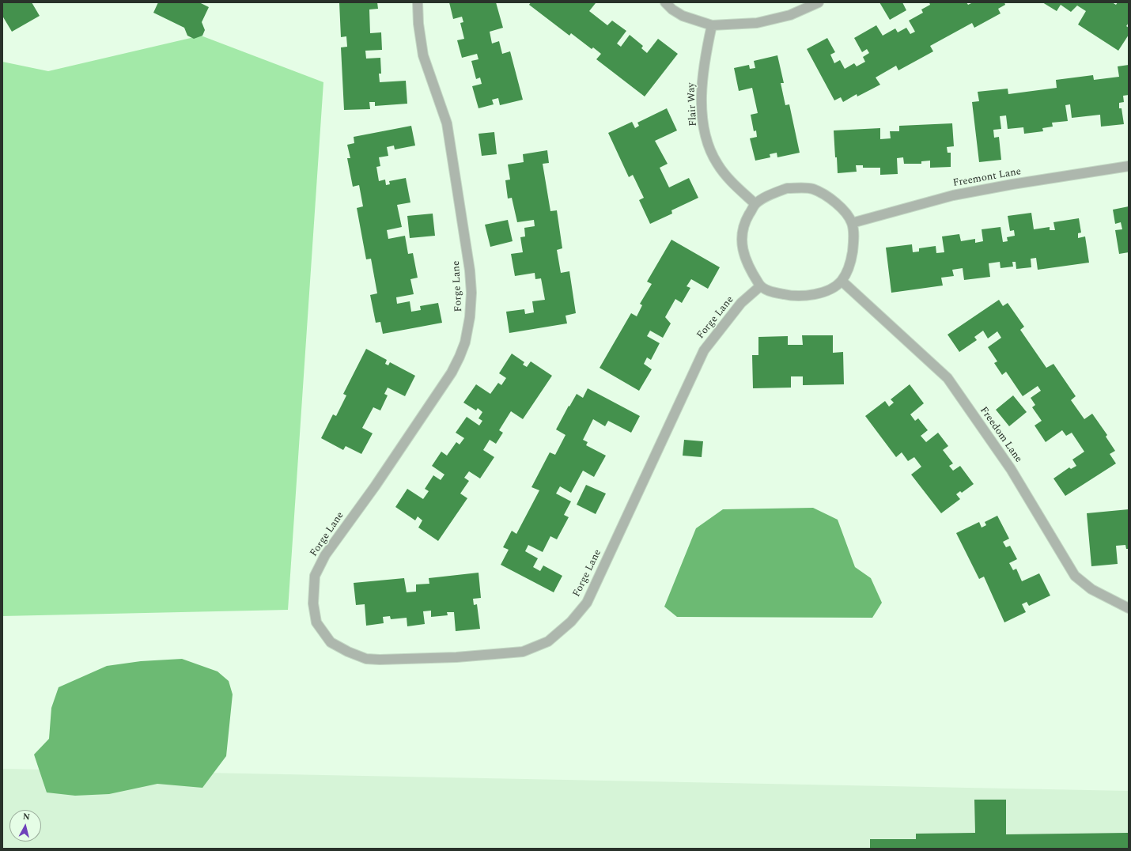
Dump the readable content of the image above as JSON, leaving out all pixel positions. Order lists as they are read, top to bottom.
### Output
{
  "streets": {
    "street": [
      "Flair Way",
      "Freemont Lane",
      "Forge Lane",
      "Freedom Lane"
    ]
  },
  "crossings": [
    ["Flair Way", "Freemont Lane"],
    ["Flair Way", "Forge Lane"],
    ["Flair Way", "Freedom Lane"],
    ["Freemont Lane", "Forge Lane"],
    ["Freemont Lane", "Freedom Lane"],
    ["Forge Lane", "Freedom Lane"]
  ],
  "north": "top"
}
